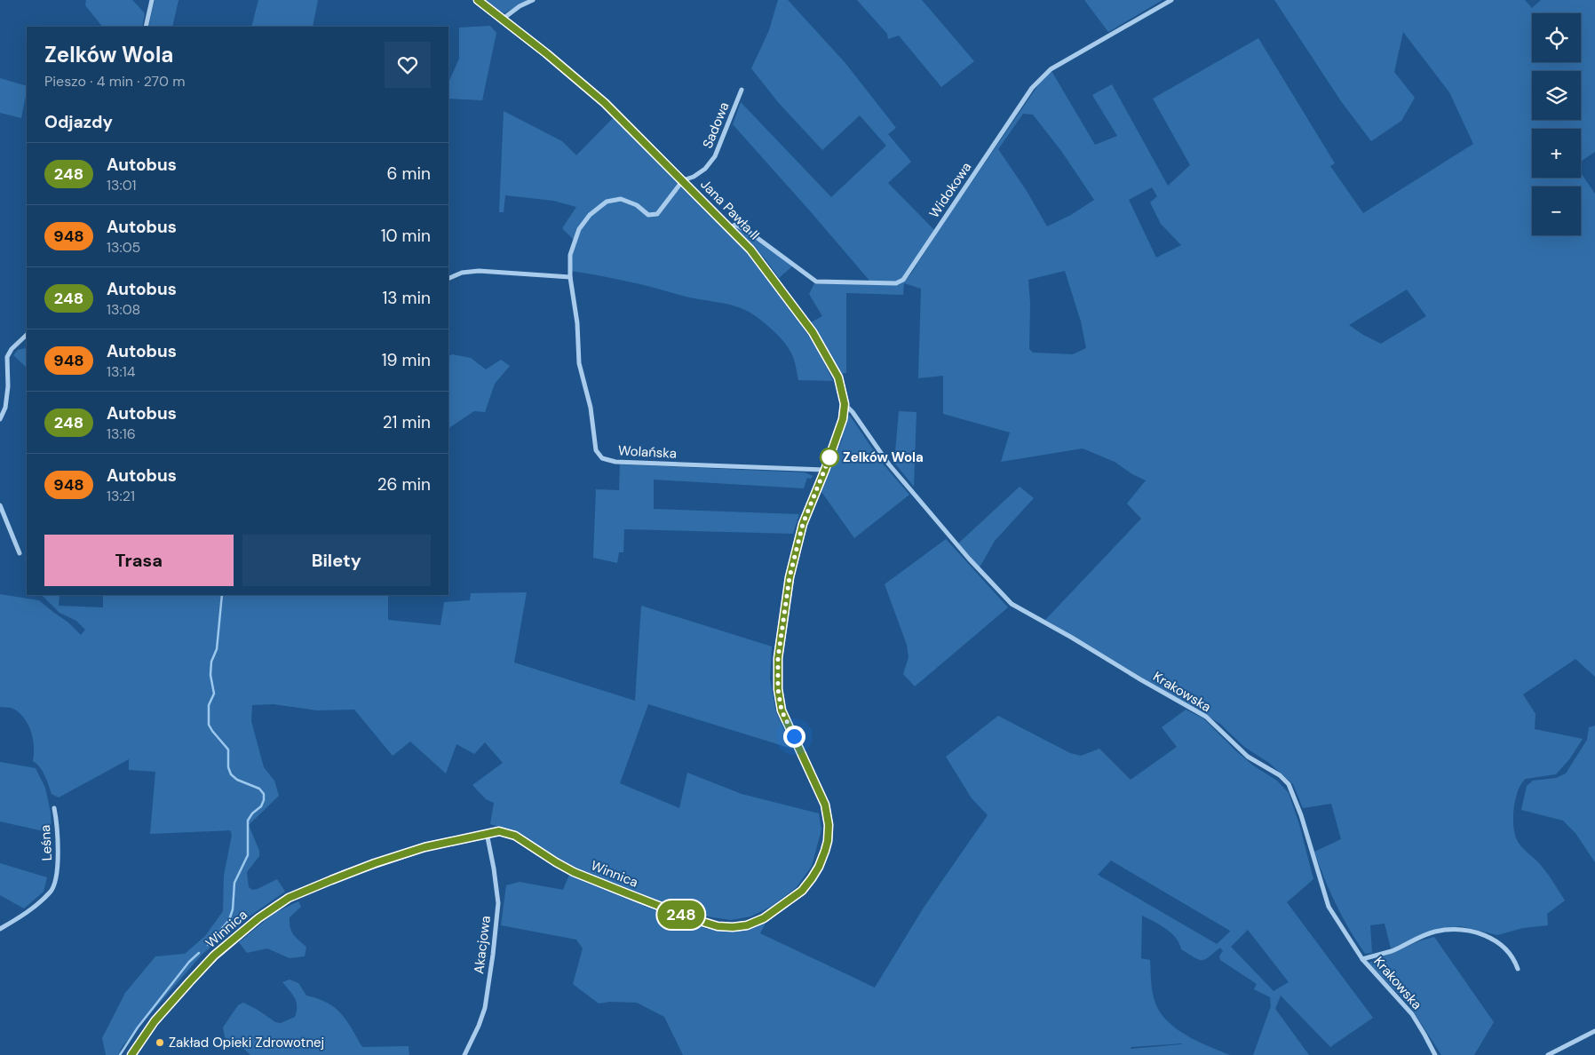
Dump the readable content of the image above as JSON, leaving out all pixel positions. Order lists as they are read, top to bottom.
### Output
{
  "streets": {
    "street": [
      "Sadowa",
      "Widokowa",
      "Jana Pawła II",
      "Wolańska",
      "Krakowska",
      "Leśna",
      "Winnica",
      "Akacjowa"
    ]
  },
  "crossings": [
    ["Sadowa", "Jana Pawła II"],
    ["Sadowa", "Wolańska"],
    ["Widokowa", "Jana Pawła II"],
    ["Jana Pawła II", "Wolańska"],
    ["Jana Pawła II", "Krakowska"],
    ["Jana Pawła II", "Winnica"],
    ["Winnica", "Akacjowa"]
  ],
  "places": ["Zelków Wola", "Zakład Opieki Zdrowotnej"],
  "lines": ["bus line 248"],
  "page": {
    "on_map": "248",
    "map_buttons": ["+", "−"],
    "heading": [
      ["Zelków Wola", "Pieszo · 4 min · 270 m"],
      "Odjazdy"
    ],
    "list": [
      {
        "mark": "248",
        "name": "Autobus",
        "note": "13:01",
        "value": "6 min"
      },
      {
        "mark": "948",
        "name": "Autobus",
        "note": "13:05",
        "value": "10 min"
      },
      {
        "mark": "248",
        "name": "Autobus",
        "note": "13:08",
        "value": "13 min"
      },
      {
        "mark": "948",
        "name": "Autobus",
        "note": "13:14",
        "value": "19 min"
      },
      {
        "mark": "248",
        "name": "Autobus",
        "note": "13:16",
        "value": "21 min"
      },
      {
        "mark": "948",
        "name": "Autobus",
        "note": "13:21",
        "value": "26 min"
      }
    ],
    "buttons": ["Trasa", "Bilety"]
  }
}
